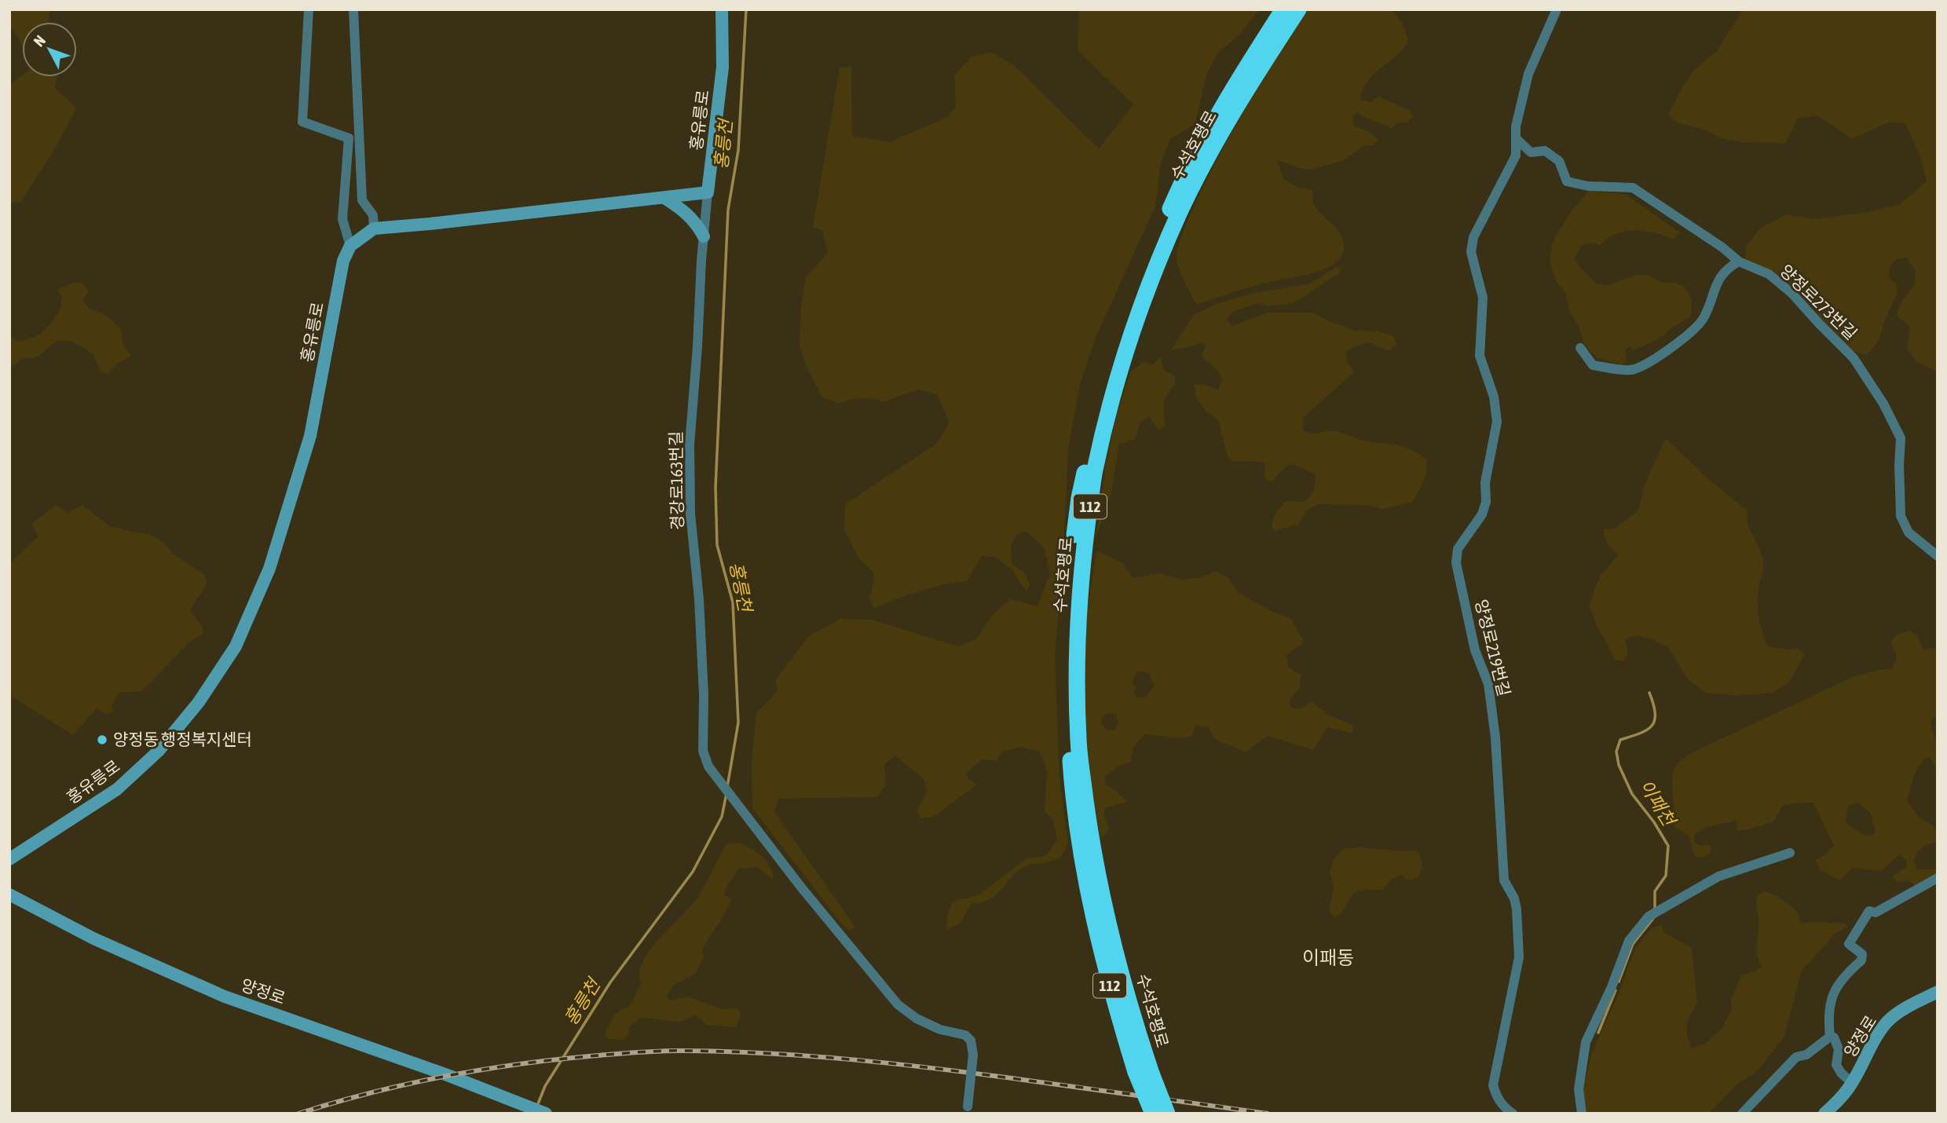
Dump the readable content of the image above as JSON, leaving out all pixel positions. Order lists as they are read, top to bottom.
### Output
{
  "streets": {
    "highway": ["수석호평로", "112"],
    "street": [
      "홍유릉로",
      "양정로273번길",
      "경강로163번길",
      "양정로219번길",
      "양정로"
    ]
  },
  "crossings": [
    ["홍유릉로", "경강로163번길"],
    ["양정로273번길", "양정로219번길"]
  ],
  "districts": ["이패동"],
  "water": ["홍릉천", "이패천"],
  "places": ["양정동 행정복지센터"],
  "north": "top left"
}
